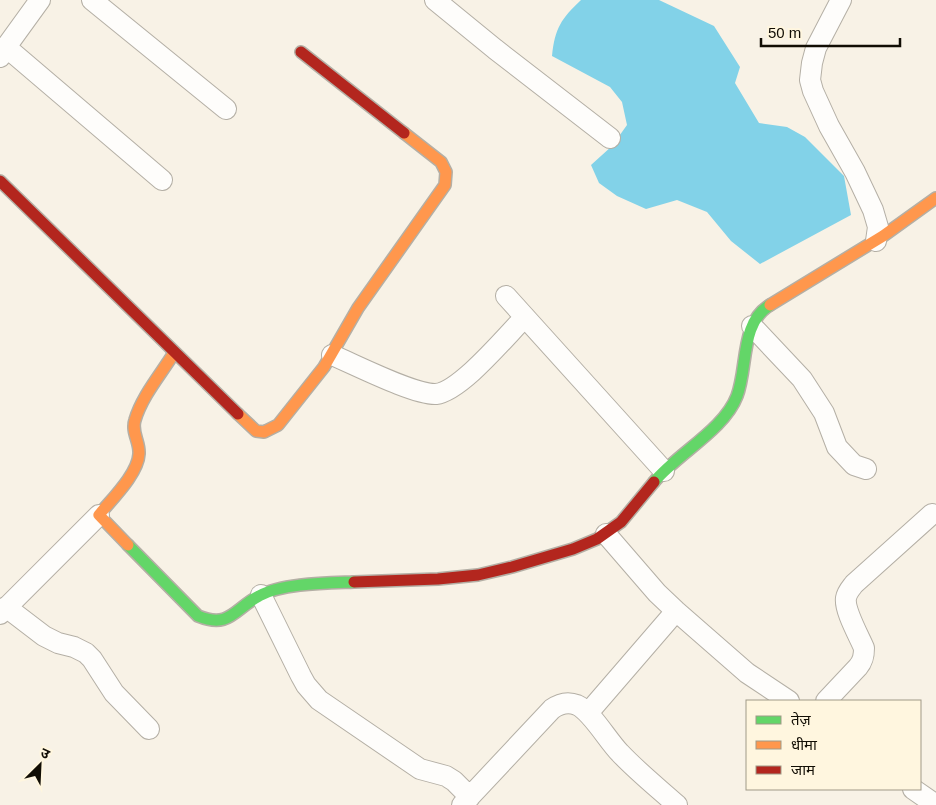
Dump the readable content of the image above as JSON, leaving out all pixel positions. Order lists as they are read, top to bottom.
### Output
{
  "legend": ["तेज़", "धीमा", "जाम"],
  "scale_bar": "50 m",
  "north": "top right"
}
